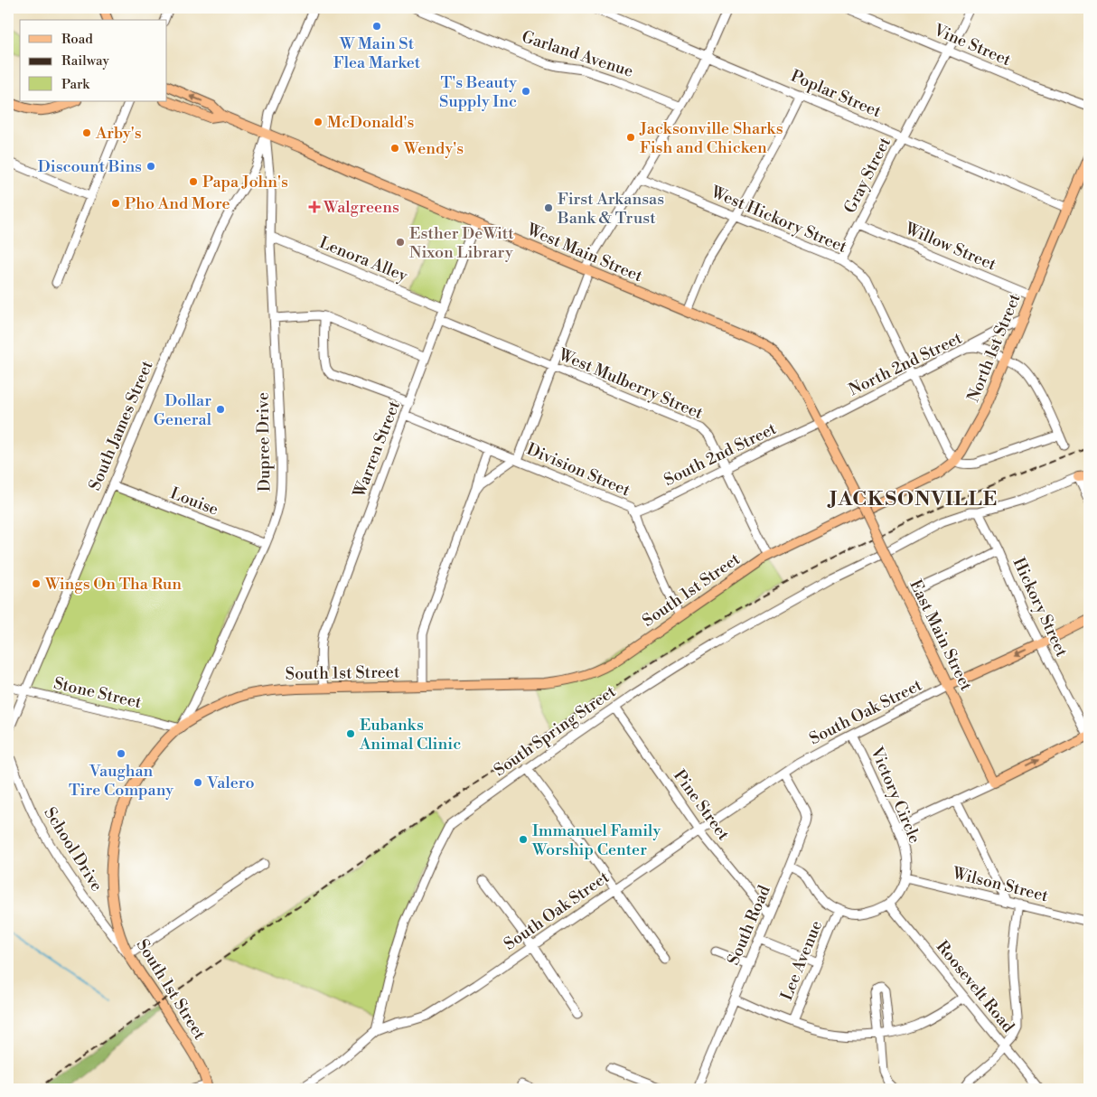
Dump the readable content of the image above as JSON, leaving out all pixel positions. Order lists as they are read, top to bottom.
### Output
{
  "streets": {
    "main road": [
      "West Main Street",
      "North 1st Street",
      "South 1st Street",
      "East Main Street"
    ],
    "street": [
      "Vine Street",
      "Garland Avenue",
      "Poplar Street",
      "Gray Street",
      "West Hickory Street",
      "Willow Street",
      "Lenora Alley",
      "North 2nd Street",
      "West Mulberry Street",
      "South James Street",
      "Dupree Drive",
      "Warren Street",
      "South 2nd Street",
      "Division Street",
      "Louise",
      "Hickory Street",
      "Stone Street",
      "South Oak Street",
      "South Spring Street",
      "Victory Circle",
      "Pine Street",
      "School Drive",
      "Wilson Street",
      "South Road",
      "Lee Avenue",
      "Roosevelt Road"
    ]
  },
  "crossings": [
    ["Vine Street", "Gray Street"],
    ["Poplar Street", "Gray Street"],
    ["Poplar Street", "North 1st Street"],
    ["Gray Street", "West Hickory Street"],
    ["Gray Street", "Willow Street"],
    ["West Hickory Street", "North 1st Street"],
    ["West Hickory Street", "North 2nd Street"],
    ["Willow Street", "North 1st Street"],
    ["West Main Street", "North 2nd Street"],
    ["West Main Street", "South James Street"],
    ["West Main Street", "Dupree Drive"],
    ["West Main Street", "Warren Street"],
    ["West Main Street", "South 2nd Street"],
    ["West Main Street", "East Main Street"],
    ["Lenora Alley", "Dupree Drive"],
    ["Lenora Alley", "Warren Street"],
    ["North 1st Street", "North 2nd Street"],
    ["North 1st Street", "South 1st Street"],
    ["North 2nd Street", "South 2nd Street"],
    ["West Mulberry Street", "Warren Street"],
    ["West Mulberry Street", "South 2nd Street"],
    ["West Mulberry Street", "South 1st Street"],
    ["South James Street", "Dupree Drive"],
    ["South James Street", "Louise"],
    ["South James Street", "Stone Street"],
    ["Dupree Drive", "Louise"],
    ["Dupree Drive", "South 1st Street"],
    ["Dupree Drive", "Stone Street"],
    ["Warren Street", "Division Street"],
    ["Warren Street", "South 1st Street"],
    ["South 2nd Street", "Division Street"],
    ["Division Street", "South 1st Street"],
    ["South 1st Street", "Stone Street"],
    ["South 1st Street", "School Drive"],
    ["Hickory Street", "South Spring Street"],
    ["East Main Street", "South Oak Street"],
    ["South Oak Street", "South Spring Street"],
    ["South Oak Street", "Victory Circle"],
    ["South Oak Street", "Pine Street"],
    ["South Oak Street", "South Road"],
    ["South Spring Street", "Pine Street"],
    ["Victory Circle", "Wilson Street"],
    ["Victory Circle", "Roosevelt Road"],
    ["Pine Street", "South Road"]
  ],
  "districts": ["JACKSONVILLE"],
  "places": {
    "other": [
      "W Main St Flea Market",
      "T's Beauty Supply Inc",
      "McDonald's",
      "Arby's",
      "Jacksonville Sharks Fish and Chicken",
      "Wendy's",
      "Discount Bins",
      "Papa John's",
      "Pho And More",
      "First Arkansas Bank & Trust",
      "Esther DeWitt Nixon Library",
      "Dollar General",
      "Wings On Tha Run",
      "Eubanks Animal Clinic",
      "Vaughan Tire Company",
      "Valero",
      "Immanuel Family Worship Center"
    ],
    "health": ["Walgreens"]
  },
  "legend": ["Road", "Railway", "Park"]
}
